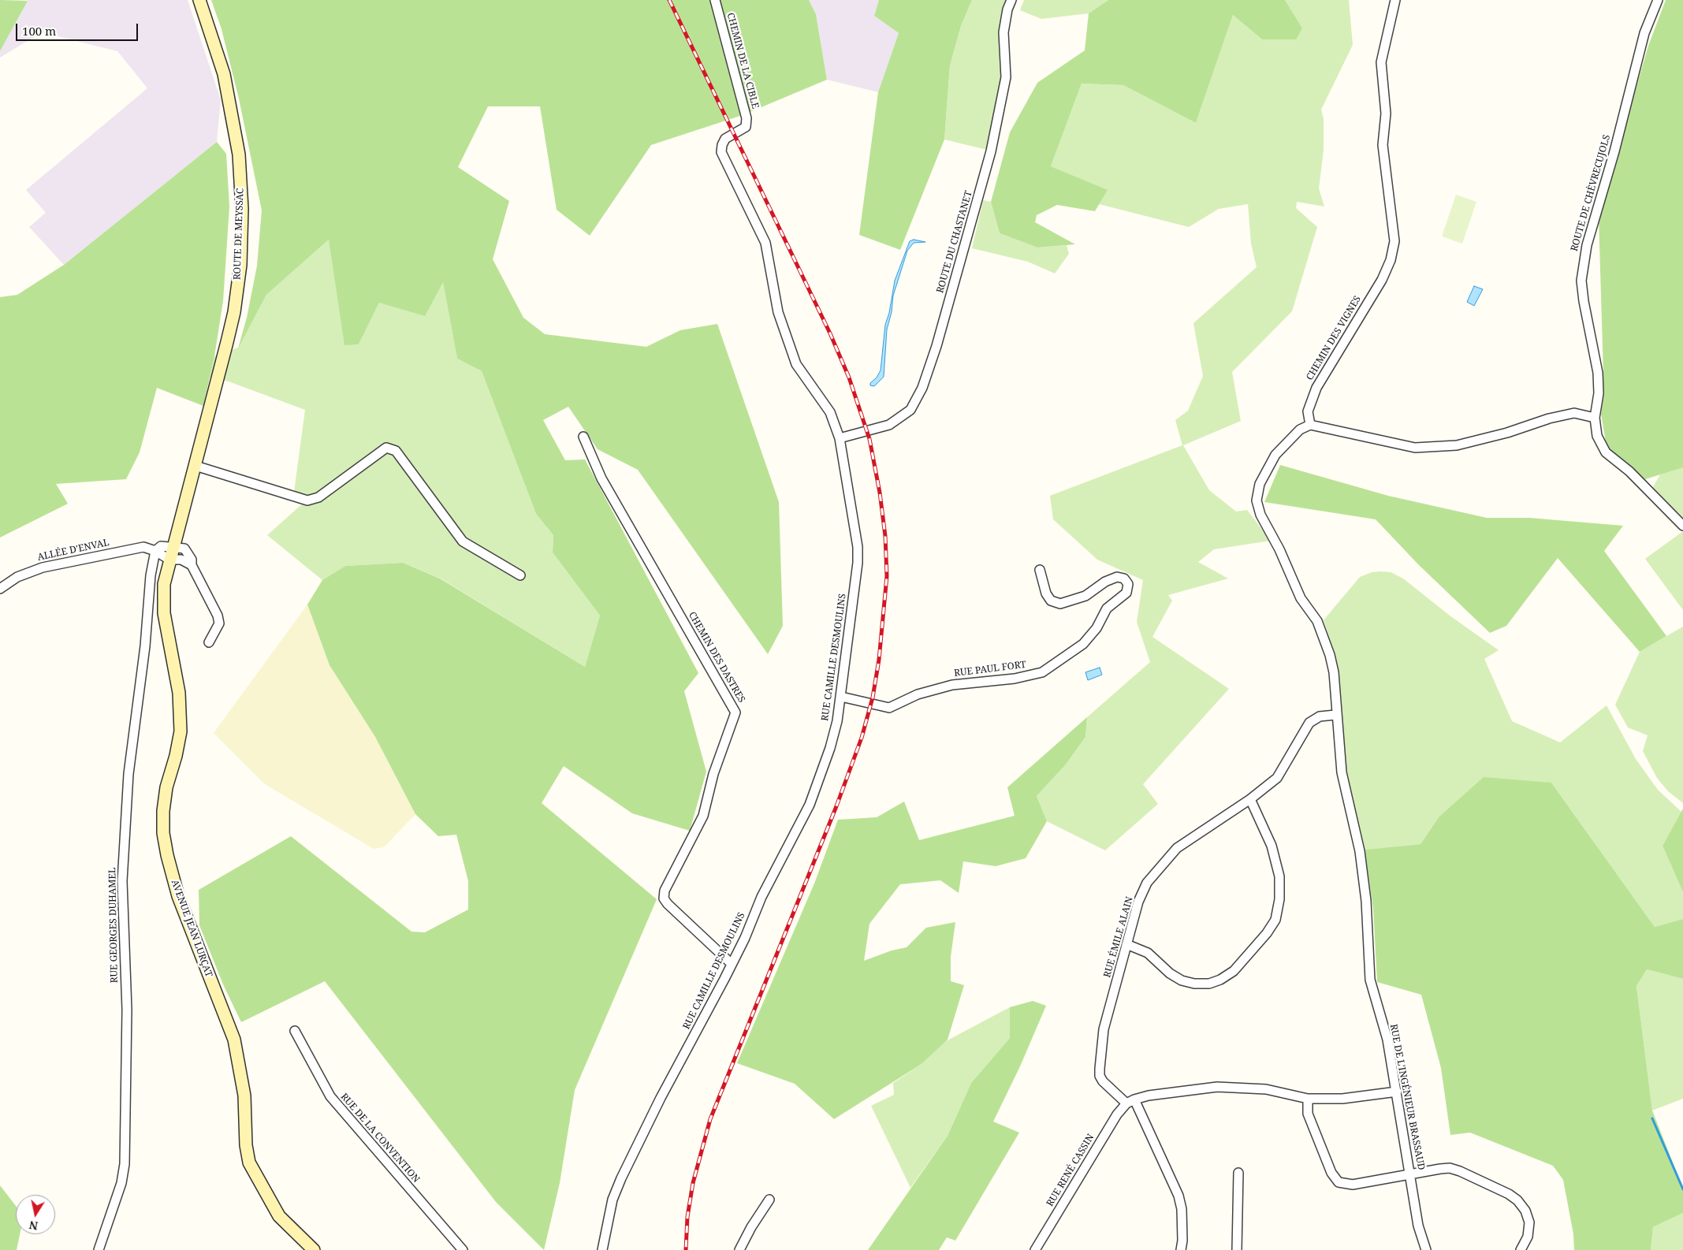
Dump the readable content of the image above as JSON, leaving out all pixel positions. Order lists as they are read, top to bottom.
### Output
{
  "streets": {
    "main road": ["ROUTE DE MEYSSAC", "AVENUE JEAN LURÇAT"],
    "street": [
      "CHEMIN DE LA CIBLE",
      "ROUTE DE CHÈVRECUJOLS",
      "ROUTE DU CHASTANET",
      "CHEMIN DES VIGNES",
      "ALLÉE D'ENVAL",
      "CHEMIN DES DASTRES",
      "RUE CAMILLE DESMOULINS",
      "RUE PAUL FORT",
      "RUE GEORGES DUHAMEL",
      "RUE ÉMILE ALAIN",
      "RUE DE L'INGÉNIEUR BRASSAUD",
      "RUE DE LA CONVENTION",
      "RUE RENÉ CASSIN"
    ]
  },
  "crossings": [
    ["CHEMIN DE LA CIBLE", "RUE CAMILLE DESMOULINS"],
    ["ROUTE DE MEYSSAC", "AVENUE JEAN LURÇAT"],
    ["ROUTE DU CHASTANET", "RUE CAMILLE DESMOULINS"],
    ["CHEMIN DES VIGNES", "RUE DE L'INGÉNIEUR BRASSAUD"],
    ["ALLÉE D'ENVAL", "RUE GEORGES DUHAMEL"],
    ["CHEMIN DES DASTRES", "RUE CAMILLE DESMOULINS"],
    ["RUE CAMILLE DESMOULINS", "RUE PAUL FORT"],
    ["RUE ÉMILE ALAIN", "RUE DE L'INGÉNIEUR BRASSAUD"],
    ["RUE ÉMILE ALAIN", "RUE RENÉ CASSIN"]
  ],
  "scale_bar": "100 m",
  "north": "bottom"
}
